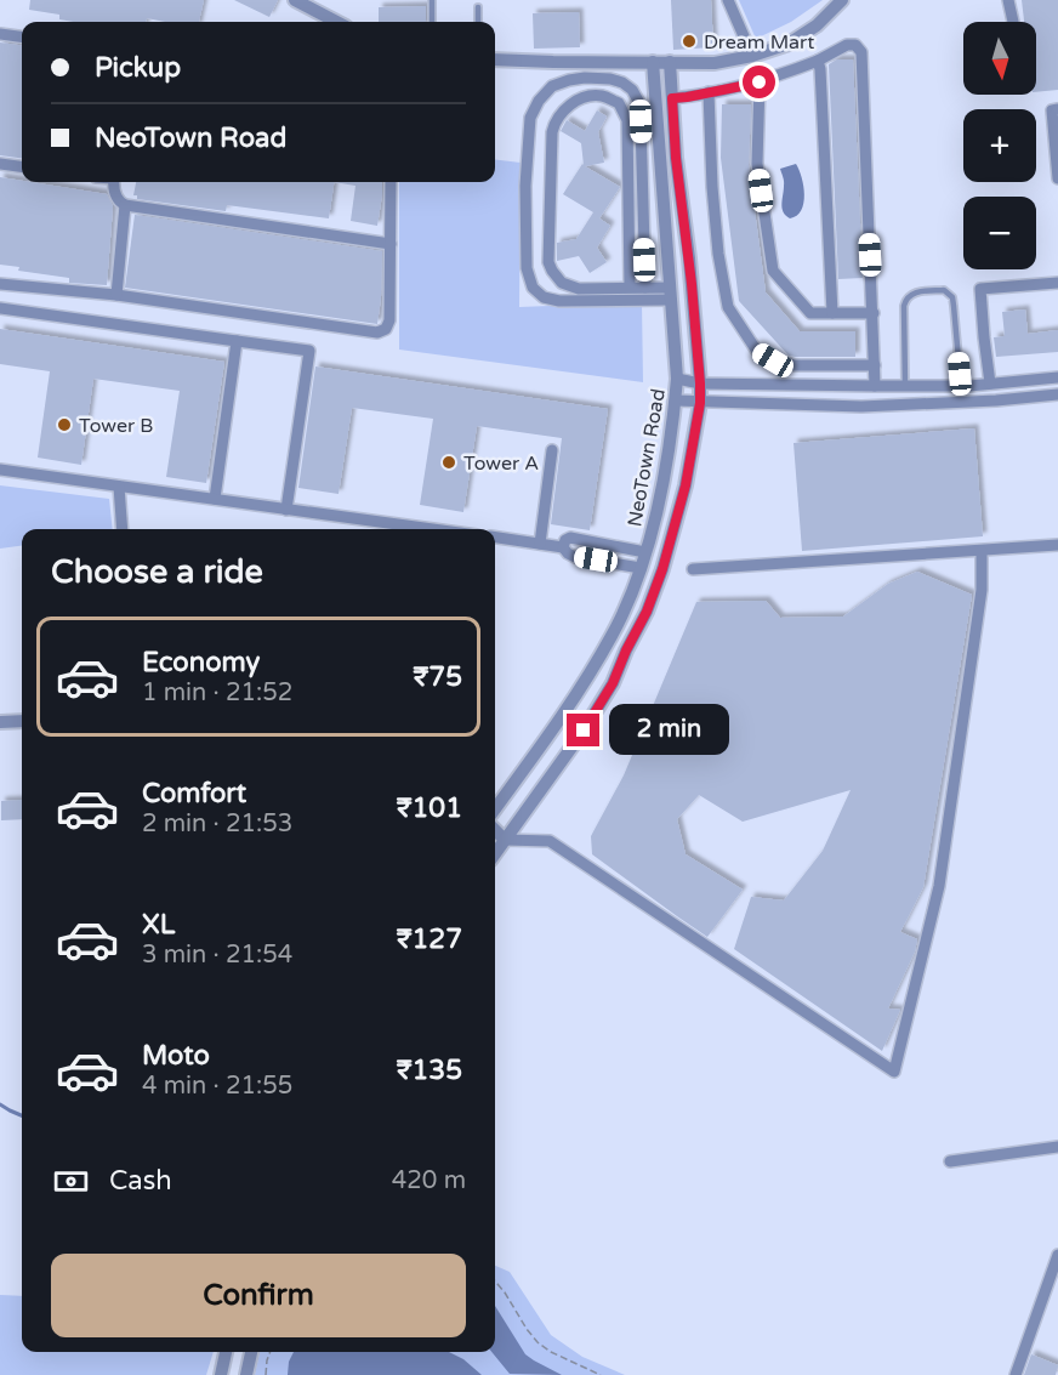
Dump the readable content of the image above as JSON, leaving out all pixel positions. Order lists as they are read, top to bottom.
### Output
{
  "streets": {
    "street": ["NeoTown Road"]
  },
  "places": ["Dream Mart", "Tower B", "Tower A"],
  "north": "bottom",
  "page": {
    "map_buttons": ["+", "−"],
    "banner": ["Pickup", "NeoTown Road"],
    "heading": "Choose a ride",
    "list": [
      {
        "name": "Economy",
        "note": "1 min · 21:52",
        "value": "₹75"
      },
      {
        "name": "Comfort",
        "note": "2 min · 21:53",
        "value": "₹101"
      },
      {
        "name": "XL",
        "note": "3 min · 21:54",
        "value": "₹127"
      },
      {
        "name": "Moto",
        "note": "4 min · 21:55",
        "value": "₹135"
      }
    ],
    "bubble": "2 min",
    "pay": ["Cash", "420 m"],
    "buttons": "Confirm"
  }
}
